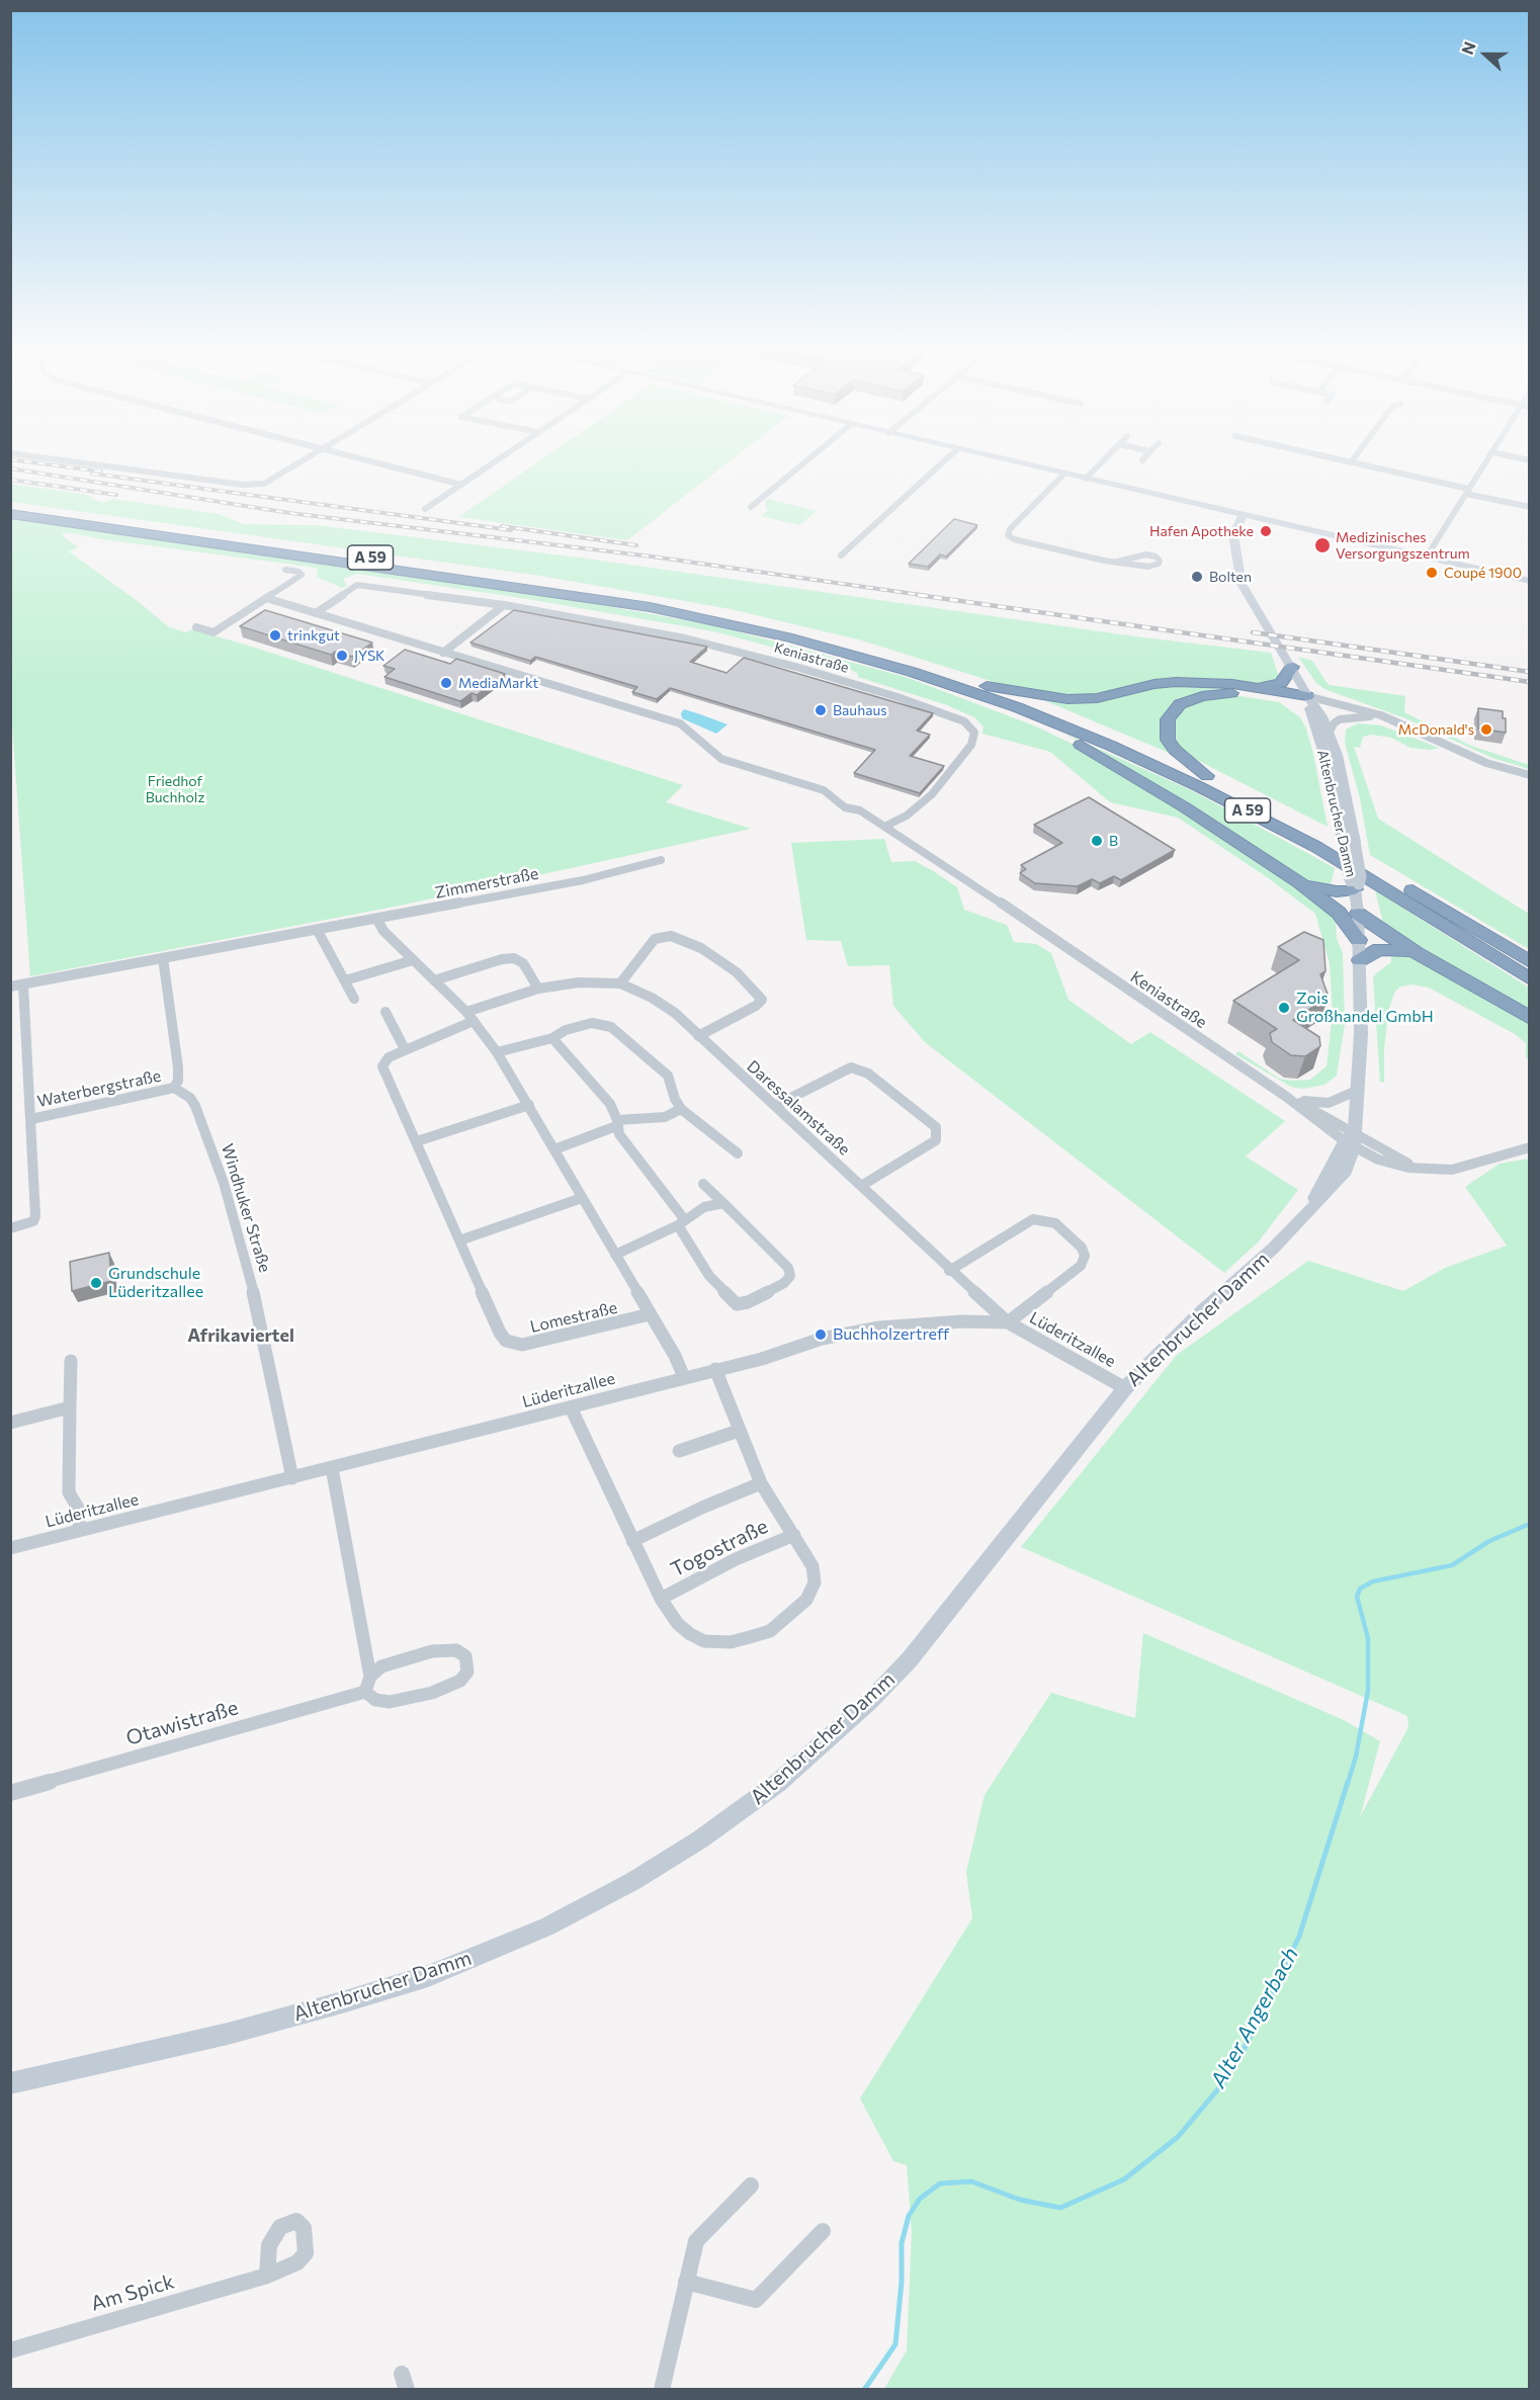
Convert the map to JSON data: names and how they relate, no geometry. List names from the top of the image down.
{
  "streets": {
    "highway": ["A 59"],
    "main road": ["Altenbrucher Damm"],
    "street": [
      "Keniastraße",
      "Zimmerstraße",
      "Waterbergstraße",
      "Daressalamstraße",
      "Windhuker Straße",
      "Lomestraße",
      "Lüderitzallee",
      "Togostraße",
      "Otawistraße",
      "Am Spick"
    ]
  },
  "crossings": [
    ["Keniastraße", "Altenbrucher Damm"],
    ["Altenbrucher Damm", "Lüderitzallee"],
    ["Waterbergstraße", "Windhuker Straße"],
    ["Daressalamstraße", "Lomestraße"],
    ["Daressalamstraße", "Lüderitzallee"],
    ["Windhuker Straße", "Lüderitzallee"],
    ["Lüderitzallee", "Togostraße"]
  ],
  "districts": ["Afrikaviertel"],
  "water": ["Alter Angerbach"],
  "parks": ["Friedhof Buchholz"],
  "places": [
    "Hafen Apotheke",
    "Medizinisches Versorgungszentrum",
    "Coupé 1900",
    "Bolten",
    "trinkgut",
    "JYSK",
    "MediaMarkt",
    "Bauhaus",
    "McDonald's",
    "B",
    "Zois Großhandel GmbH",
    "Grundschule Lüderitzallee",
    "Buchholzertreff"
  ],
  "north": "left"
}
